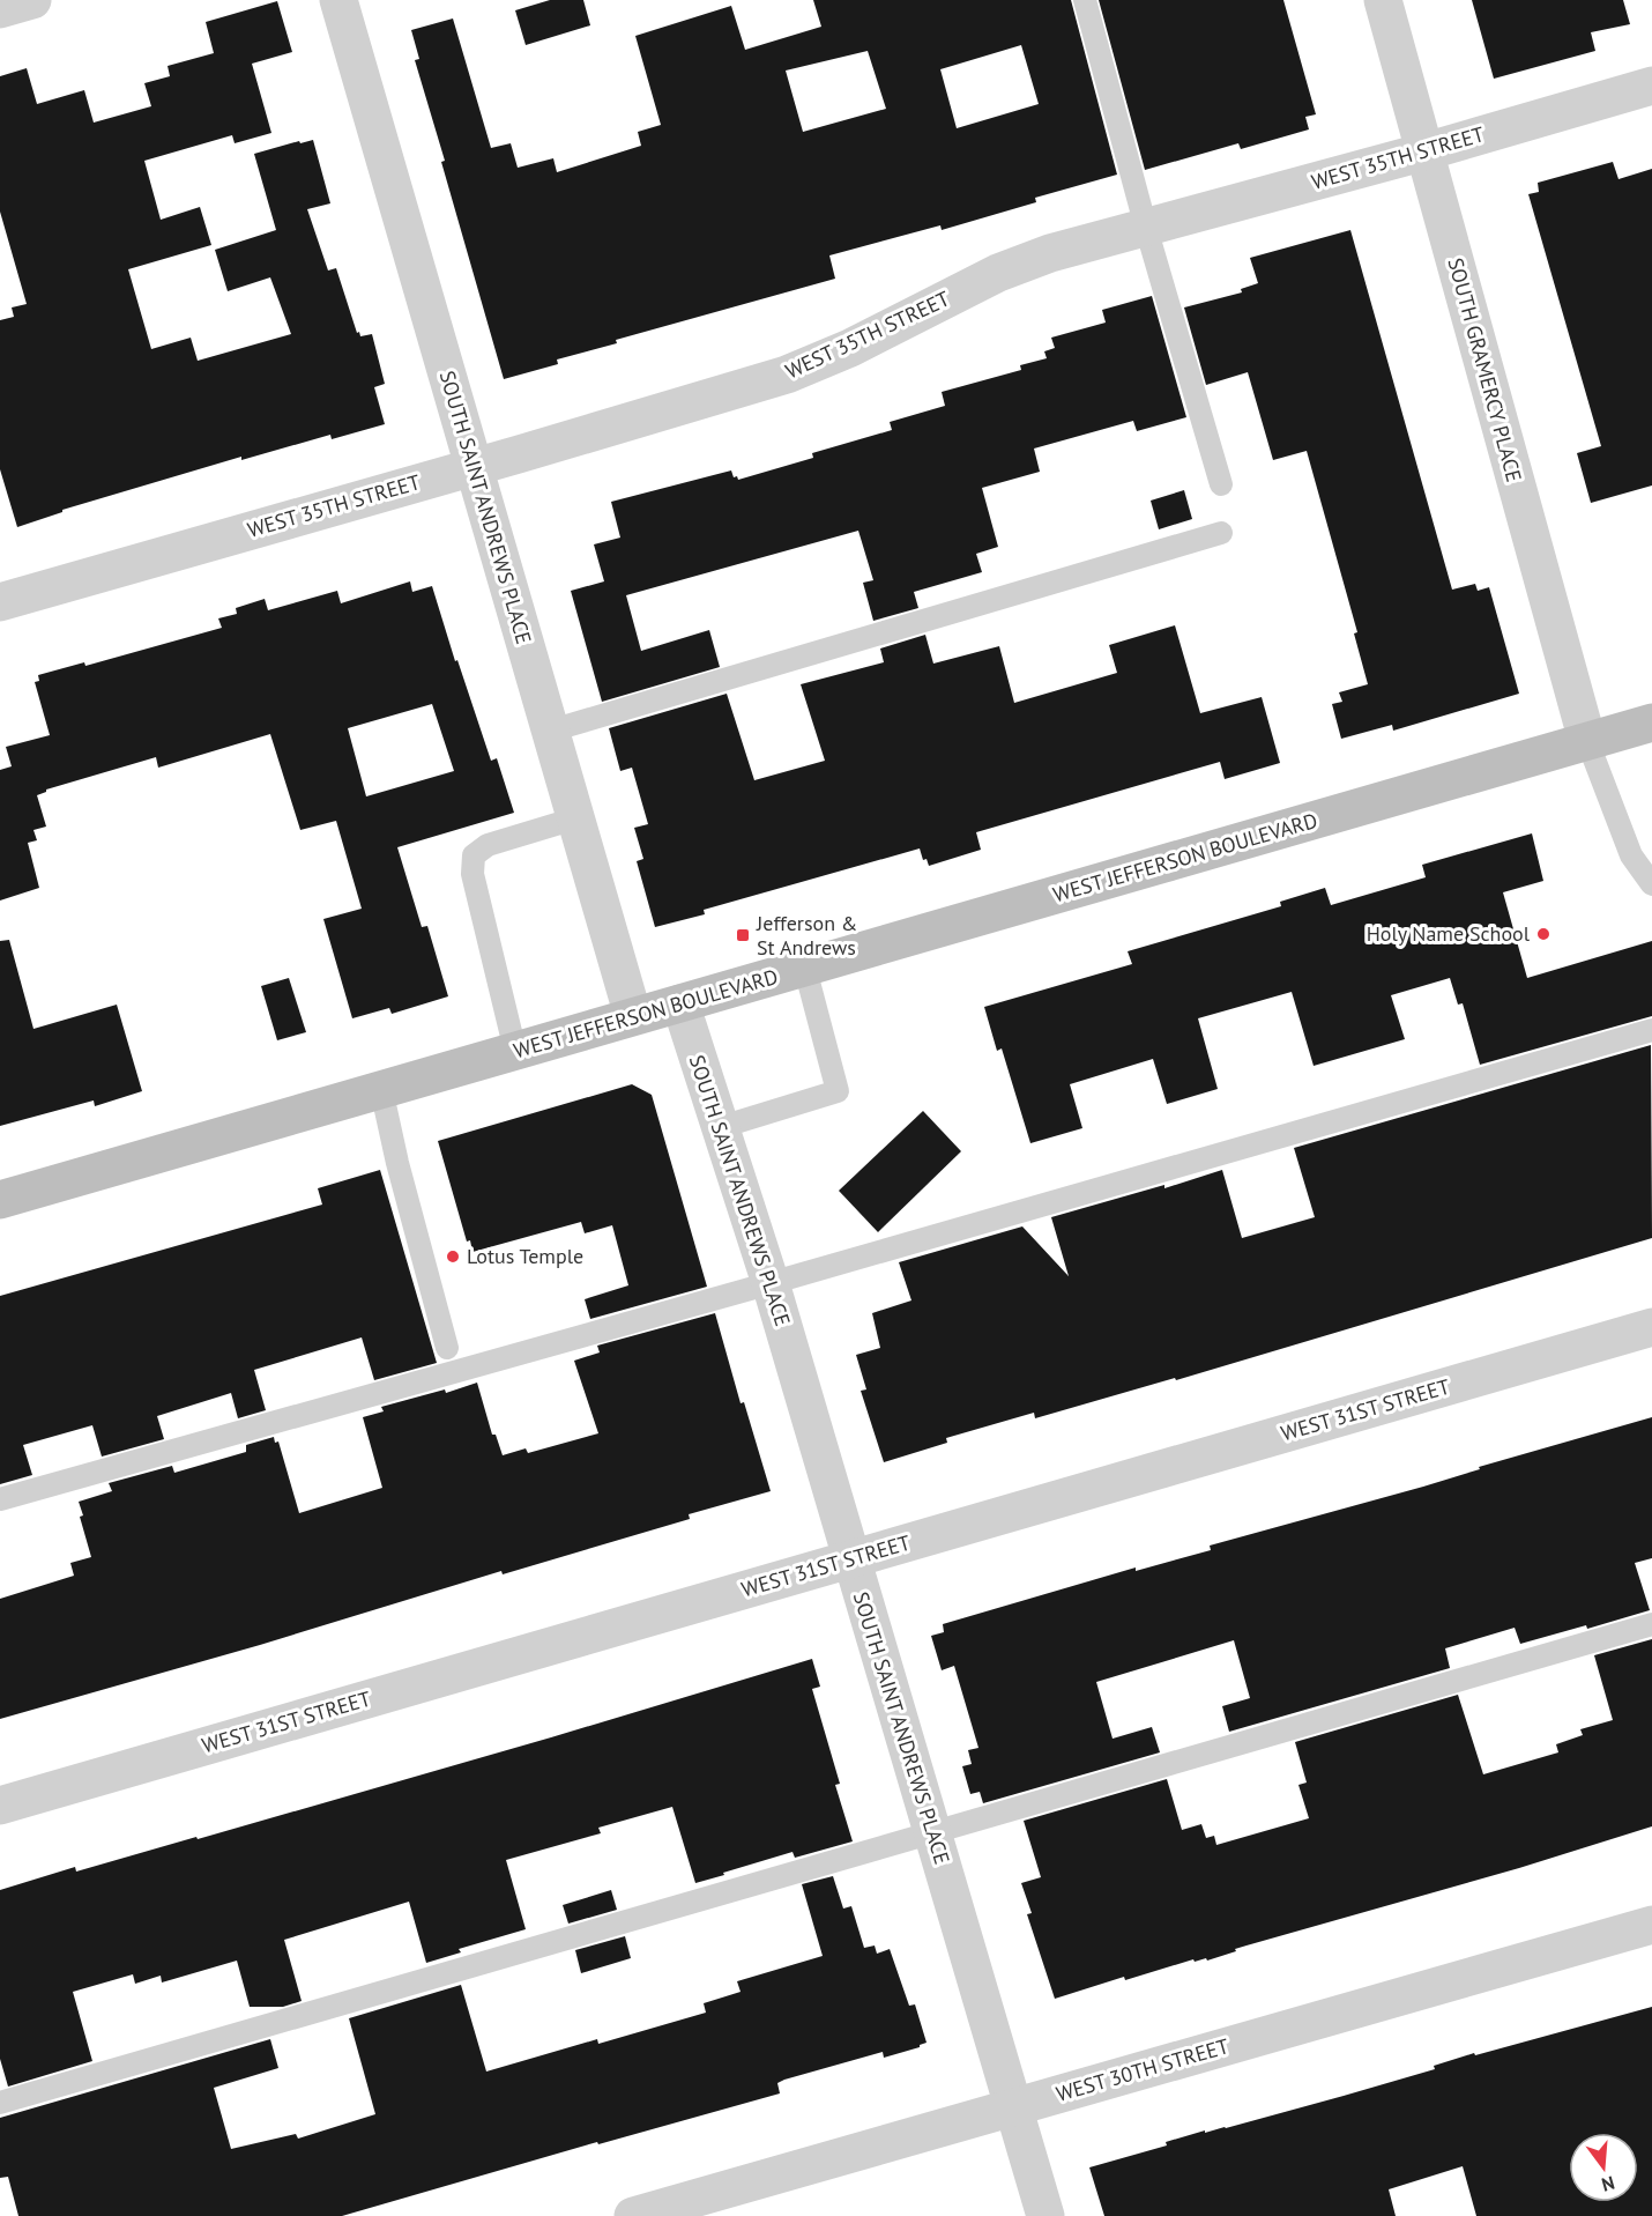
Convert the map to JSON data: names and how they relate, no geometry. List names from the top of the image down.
{
  "streets": {
    "main road": ["WEST JEFFERSON BOULEVARD"],
    "street": [
      "WEST 35TH STREET",
      "SOUTH GRAMERCY PLACE",
      "SOUTH SAINT ANDREWS PLACE",
      "WEST 31ST STREET",
      "WEST 30TH STREET"
    ]
  },
  "crossings": [
    ["WEST 35TH STREET", "SOUTH GRAMERCY PLACE"],
    ["WEST 35TH STREET", "SOUTH SAINT ANDREWS PLACE"],
    ["SOUTH GRAMERCY PLACE", "WEST JEFFERSON BOULEVARD"],
    ["SOUTH SAINT ANDREWS PLACE", "WEST JEFFERSON BOULEVARD"],
    ["SOUTH SAINT ANDREWS PLACE", "WEST 31ST STREET"],
    ["SOUTH SAINT ANDREWS PLACE", "WEST 30TH STREET"]
  ],
  "places": {
    "other": ["Holy Name School", "Lotus Temple"],
    "transit": ["Jefferson & St Andrews"]
  },
  "north": "bottom"
}
